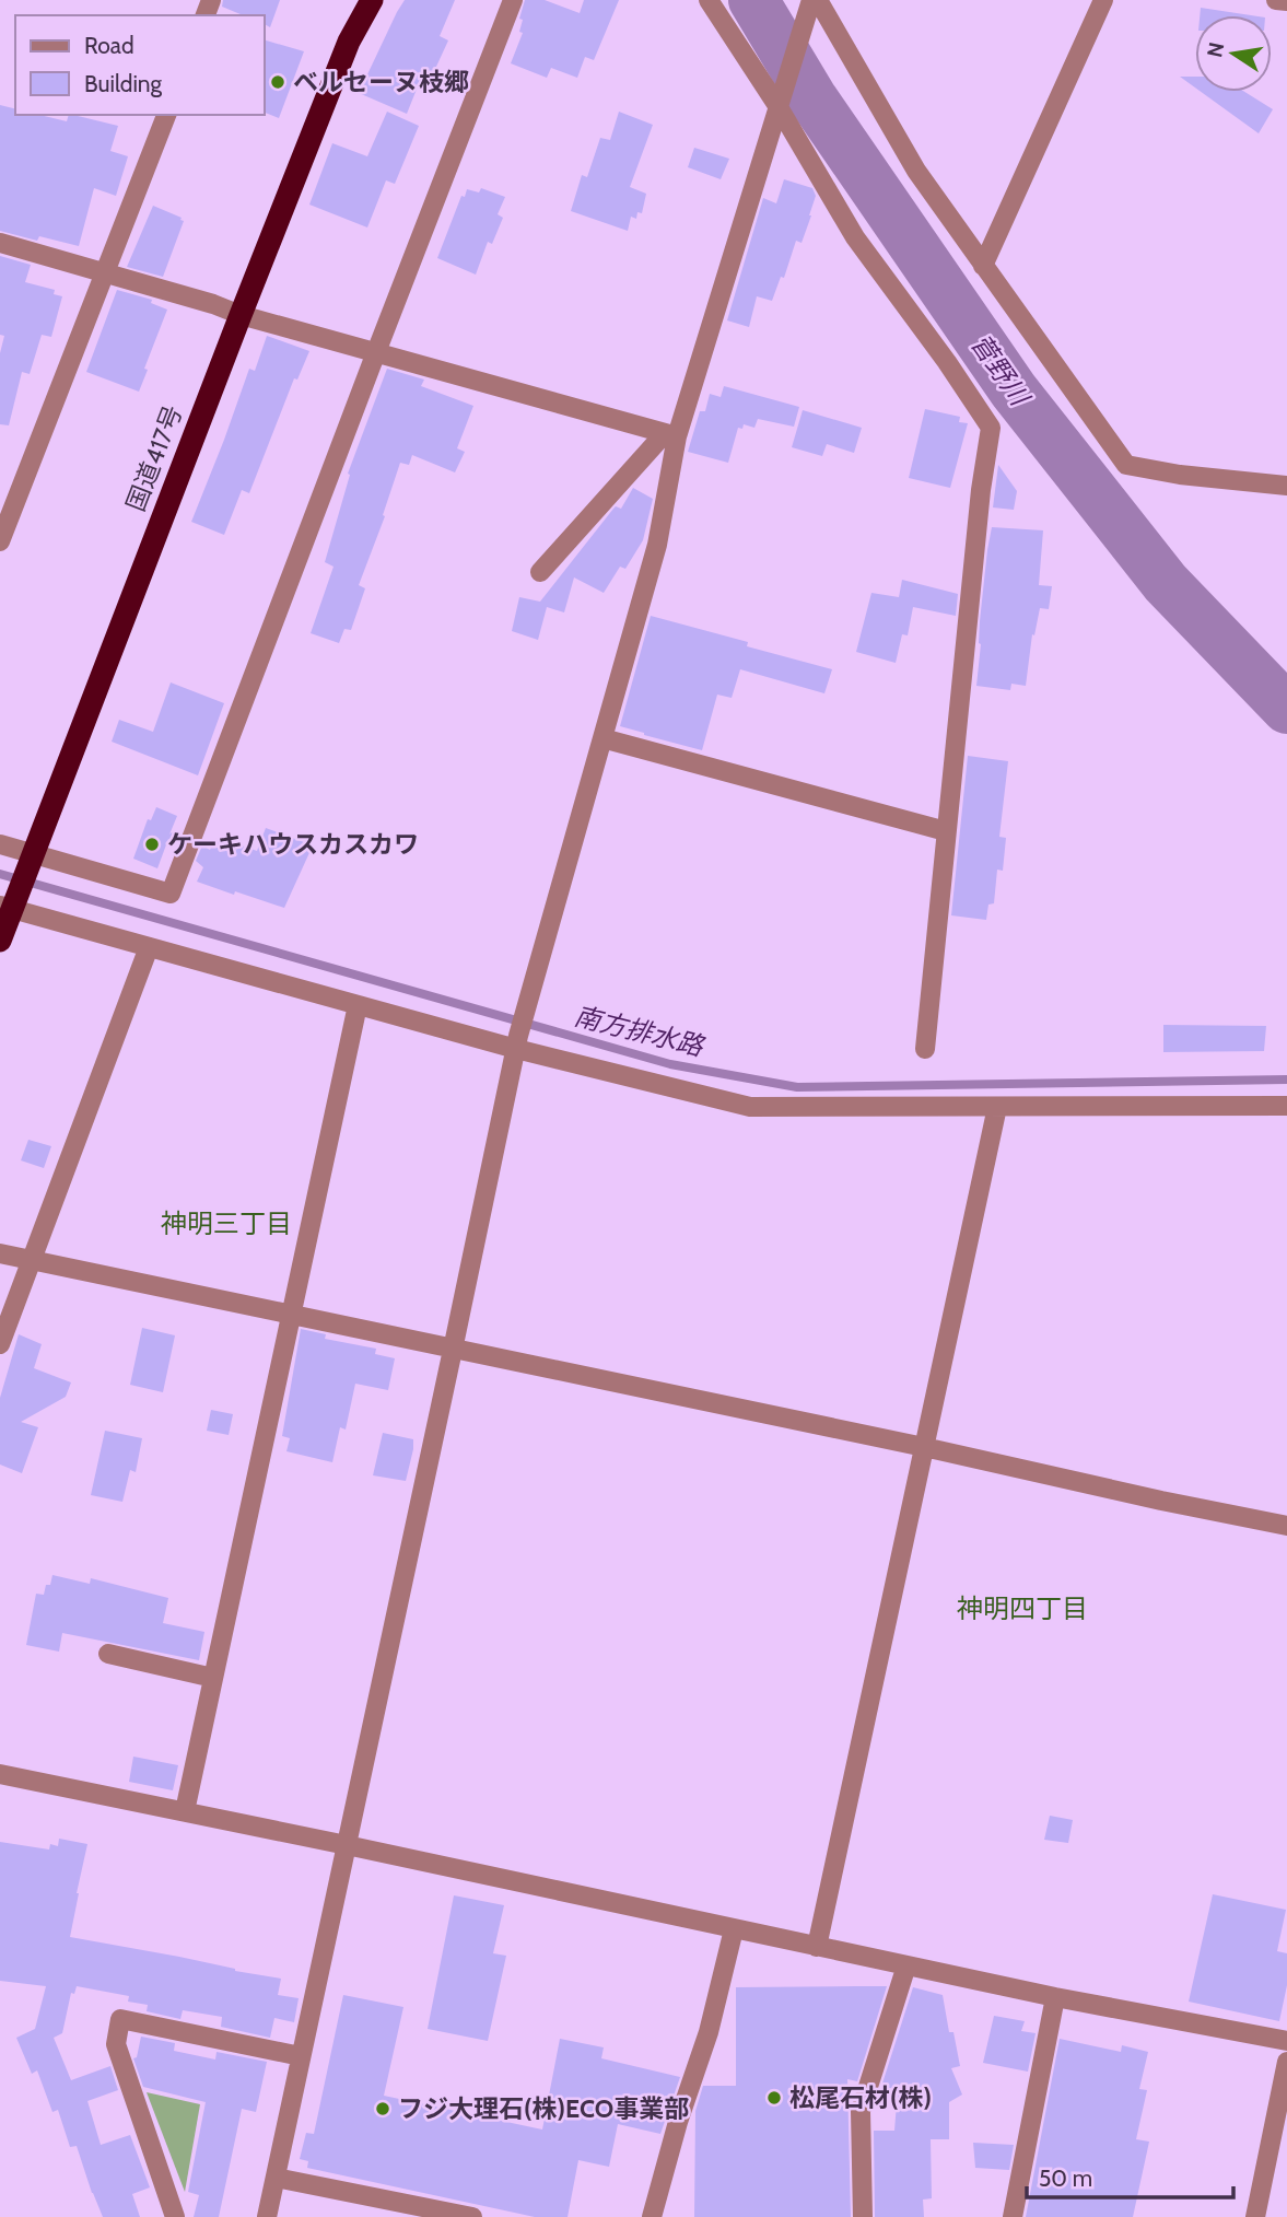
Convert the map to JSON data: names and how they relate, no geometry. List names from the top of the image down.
{
  "streets": {
    "highway": ["国道417号"]
  },
  "districts": ["神明三丁目", "神明四丁目"],
  "water": ["菅野川", "南方排水路"],
  "places": [
    "ベルセーヌ枝郷",
    "ケーキハウスカスカワ",
    "松尾石材(株)",
    "フジ大理石(株)ECO事業部"
  ],
  "legend": ["Road", "Building"],
  "scale_bar": "50 m",
  "north": "left"
}
